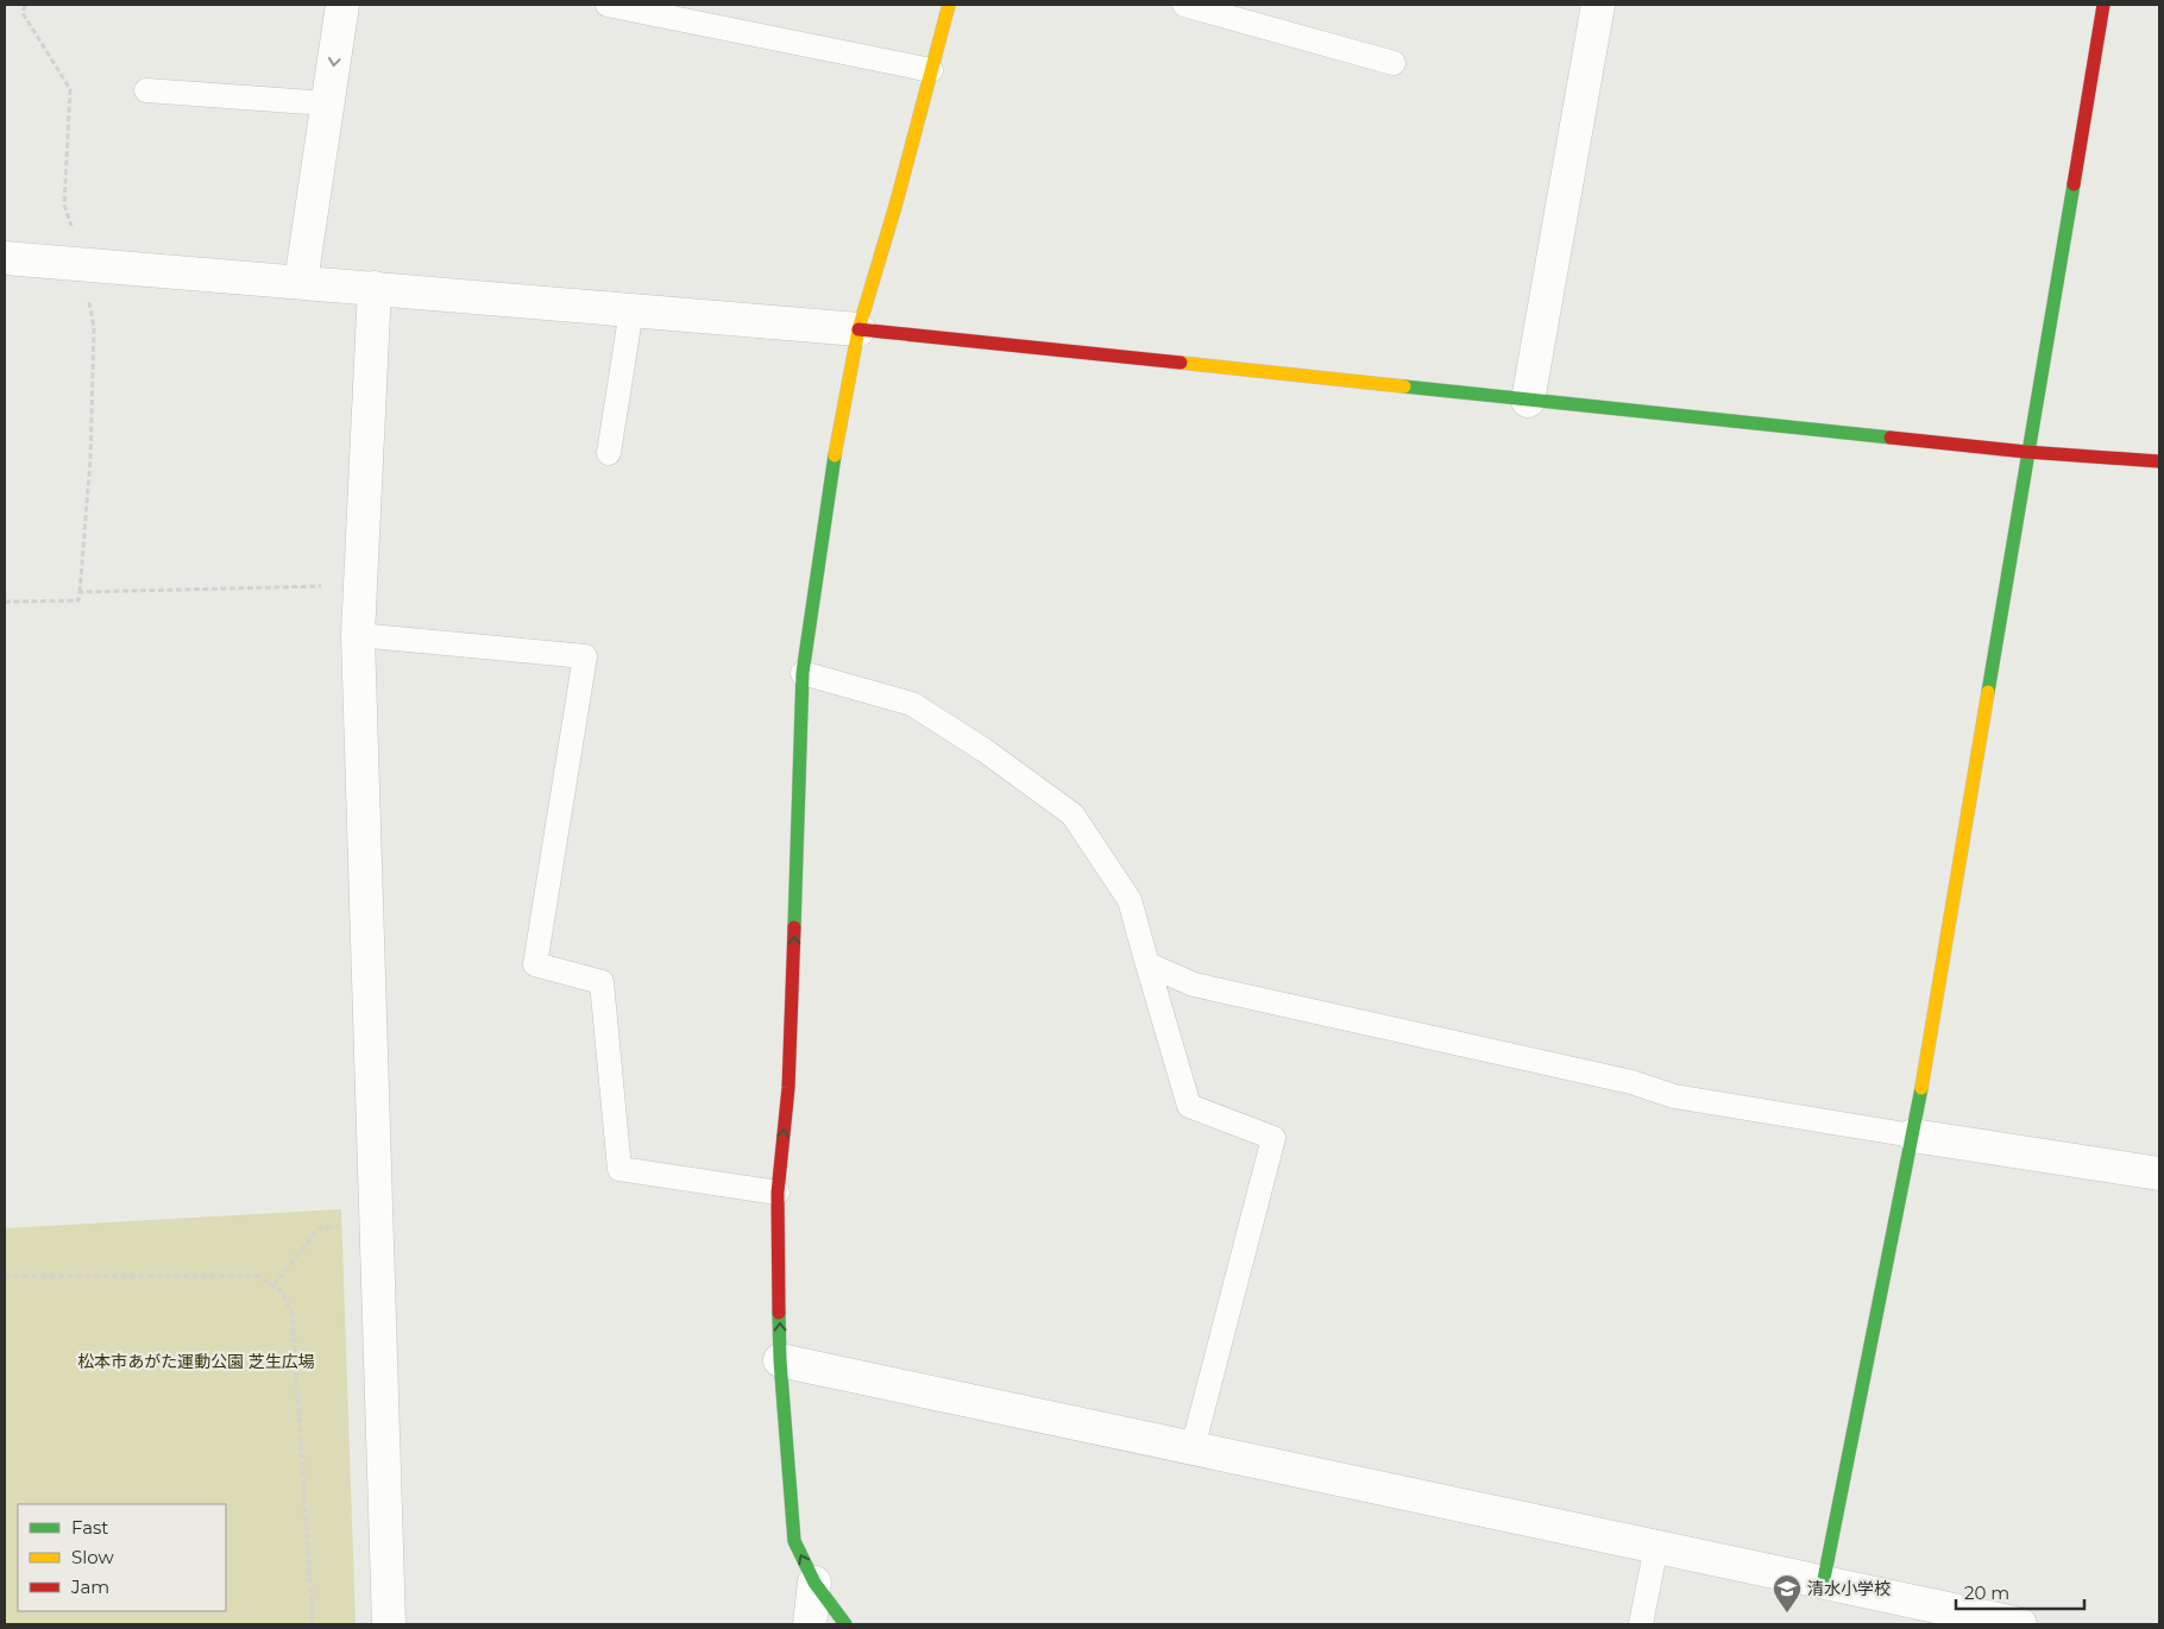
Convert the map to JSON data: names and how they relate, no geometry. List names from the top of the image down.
{
  "parks": ["松本市あがた運動公園 芝生広場"],
  "places": {
    "school or university": ["清水小学校"]
  },
  "legend": ["Fast", "Slow", "Jam"],
  "scale_bar": "20 m"
}
